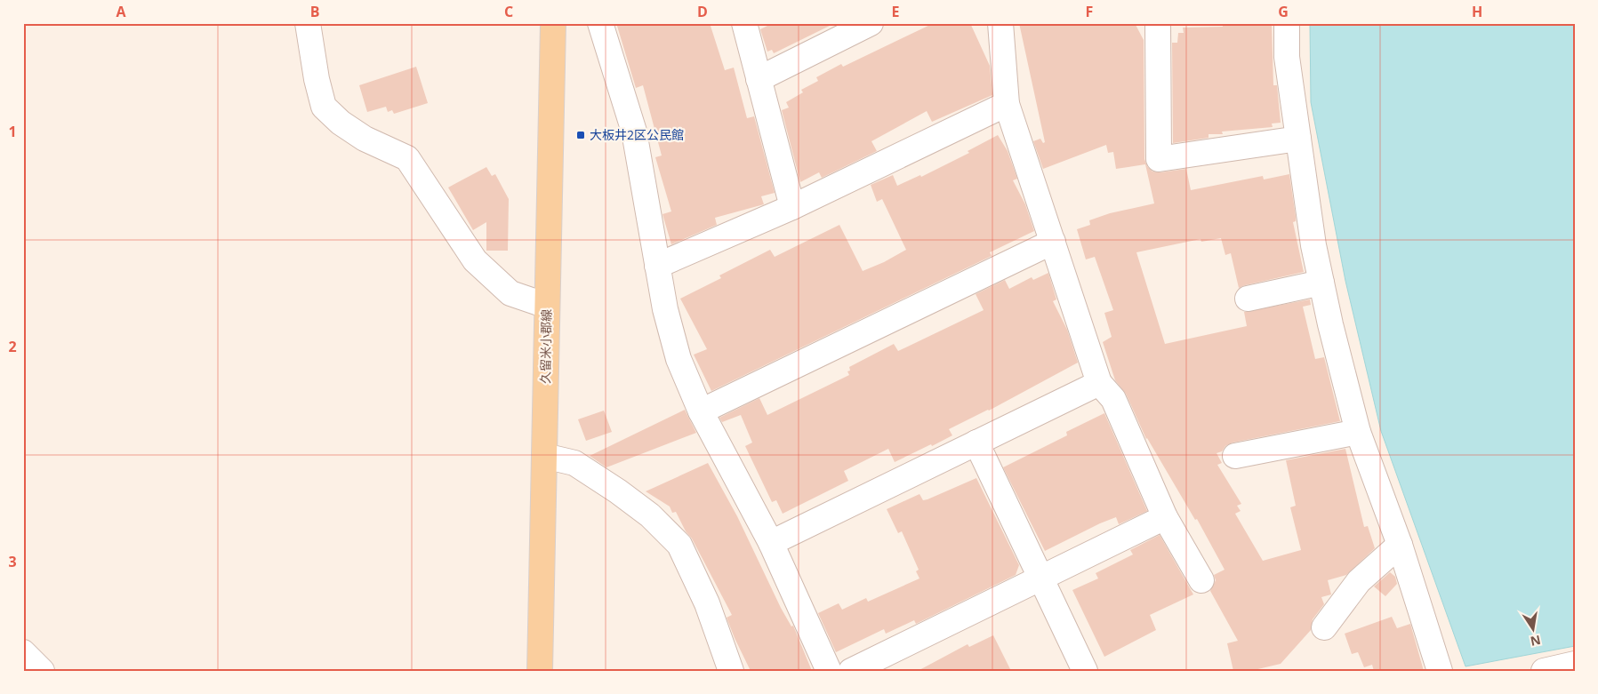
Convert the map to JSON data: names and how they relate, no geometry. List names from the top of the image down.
{
  "streets": {
    "main road": ["久留米小郡線"]
  },
  "places": {
    "transit": ["大板井2区公民館"]
  },
  "north": "bottom",
  "grid": {
    "columns": [
      "A",
      "B",
      "C",
      "D",
      "E",
      "F",
      "G",
      "H"
    ],
    "rows": ["1", "2", "3"]
  }
}
